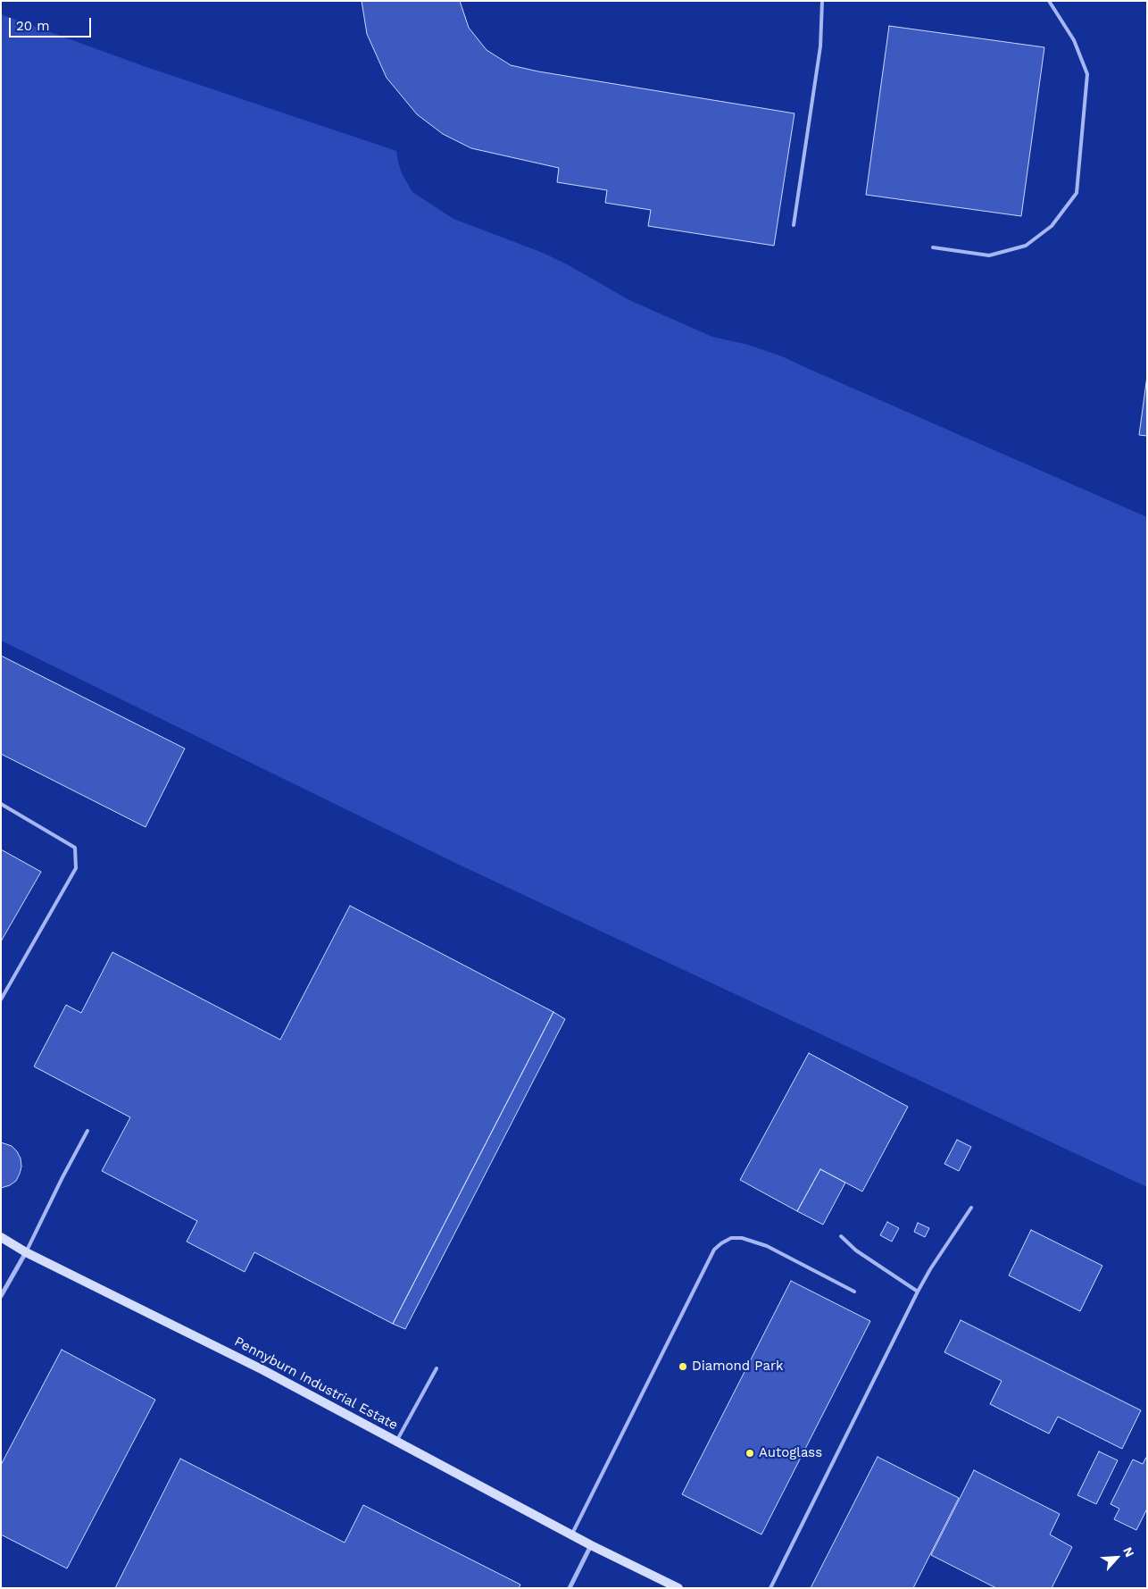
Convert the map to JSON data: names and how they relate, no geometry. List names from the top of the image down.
{
  "streets": {
    "street": ["Pennyburn Industrial Estate"]
  },
  "places": ["Diamond Park", "Autoglass"],
  "scale_bar": "20 m",
  "north": "top right"
}
